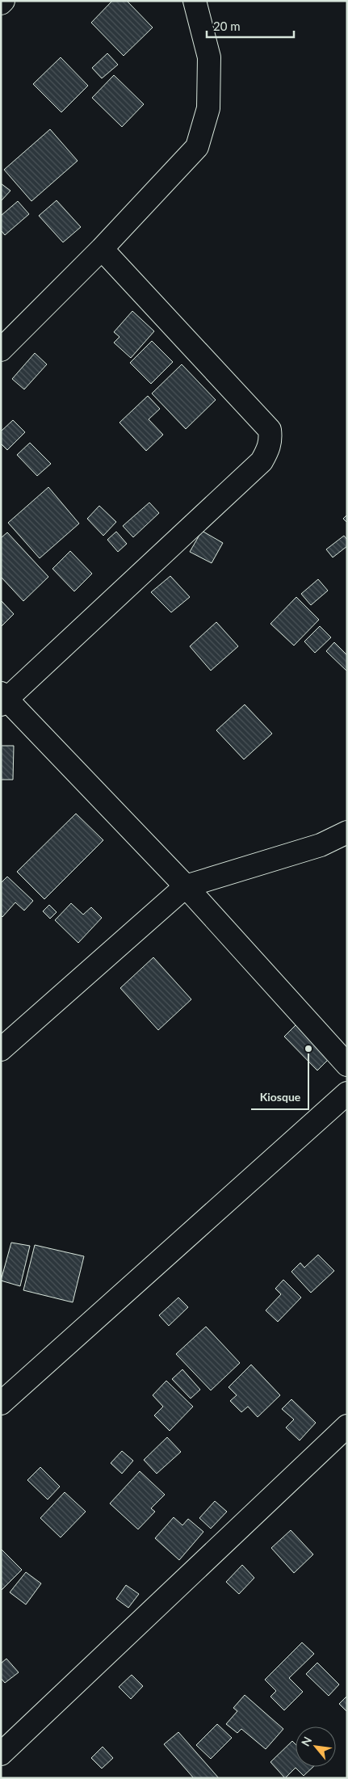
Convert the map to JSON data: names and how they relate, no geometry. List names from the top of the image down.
{
  "places": ["Kiosque"],
  "scale_bar": "20 m",
  "north": "top left"
}
